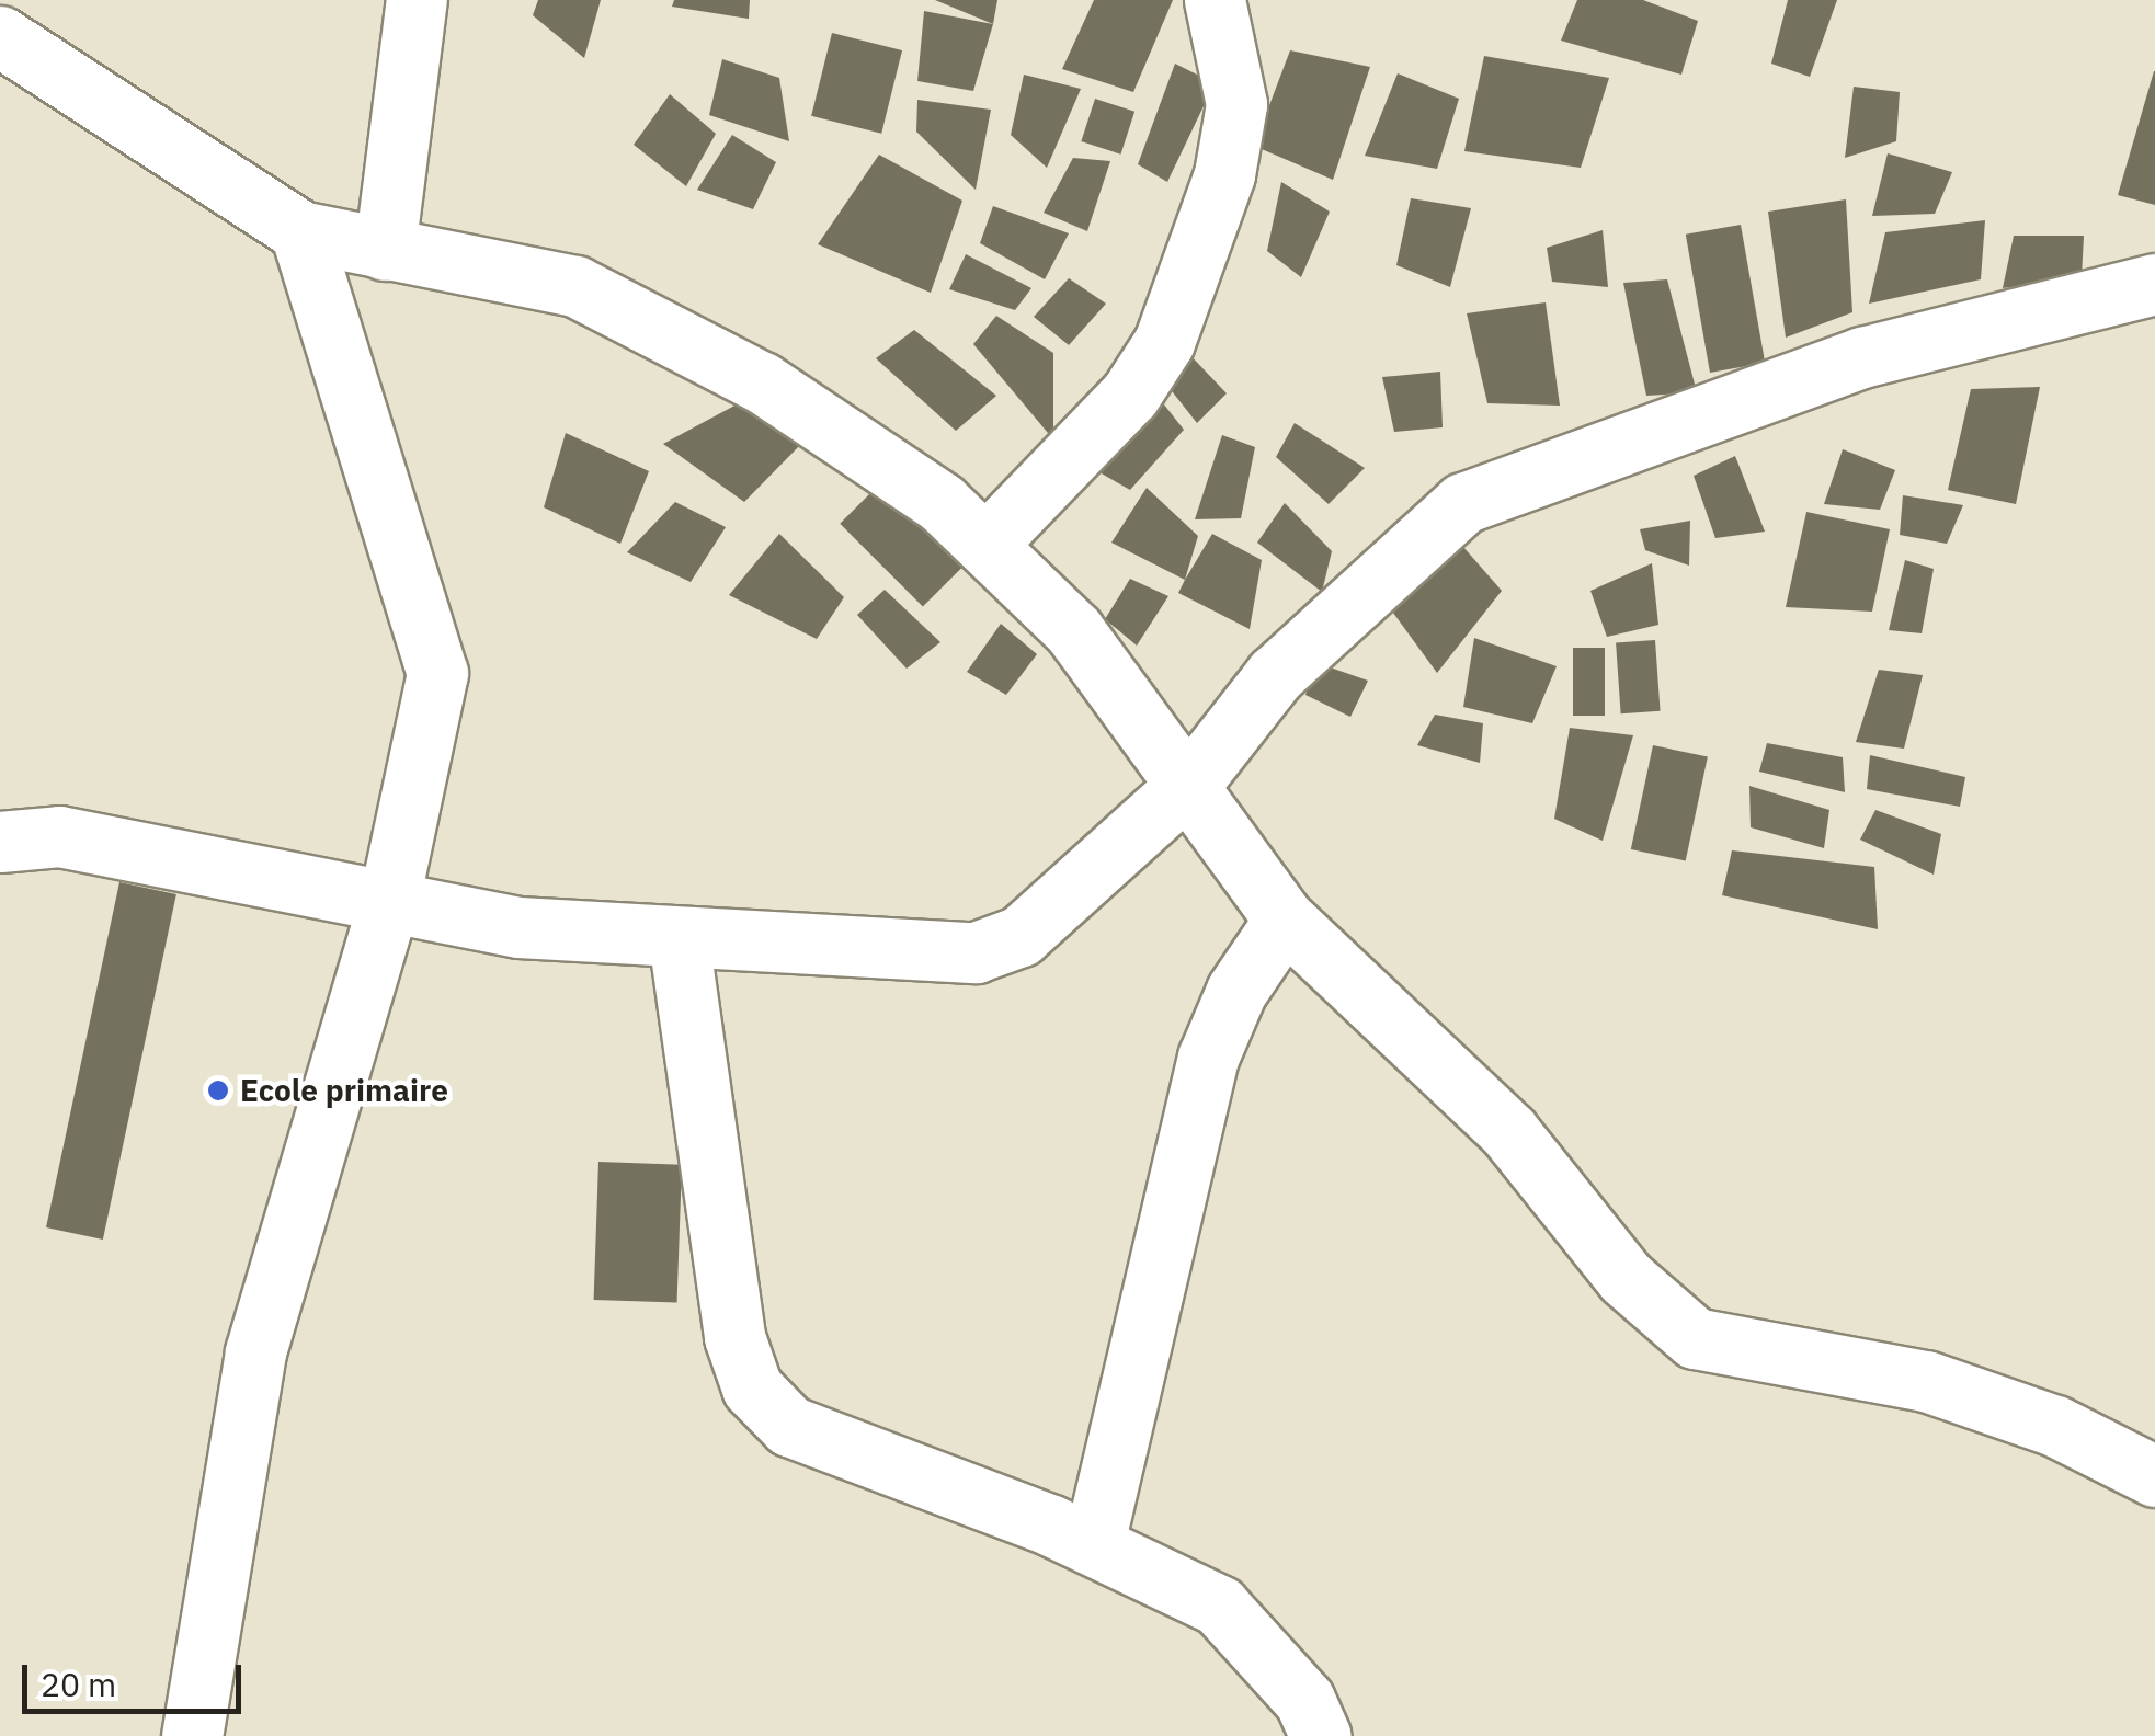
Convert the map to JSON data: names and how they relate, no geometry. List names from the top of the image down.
{
  "places": ["Ecole primaire"],
  "scale_bar": "20 m"
}
